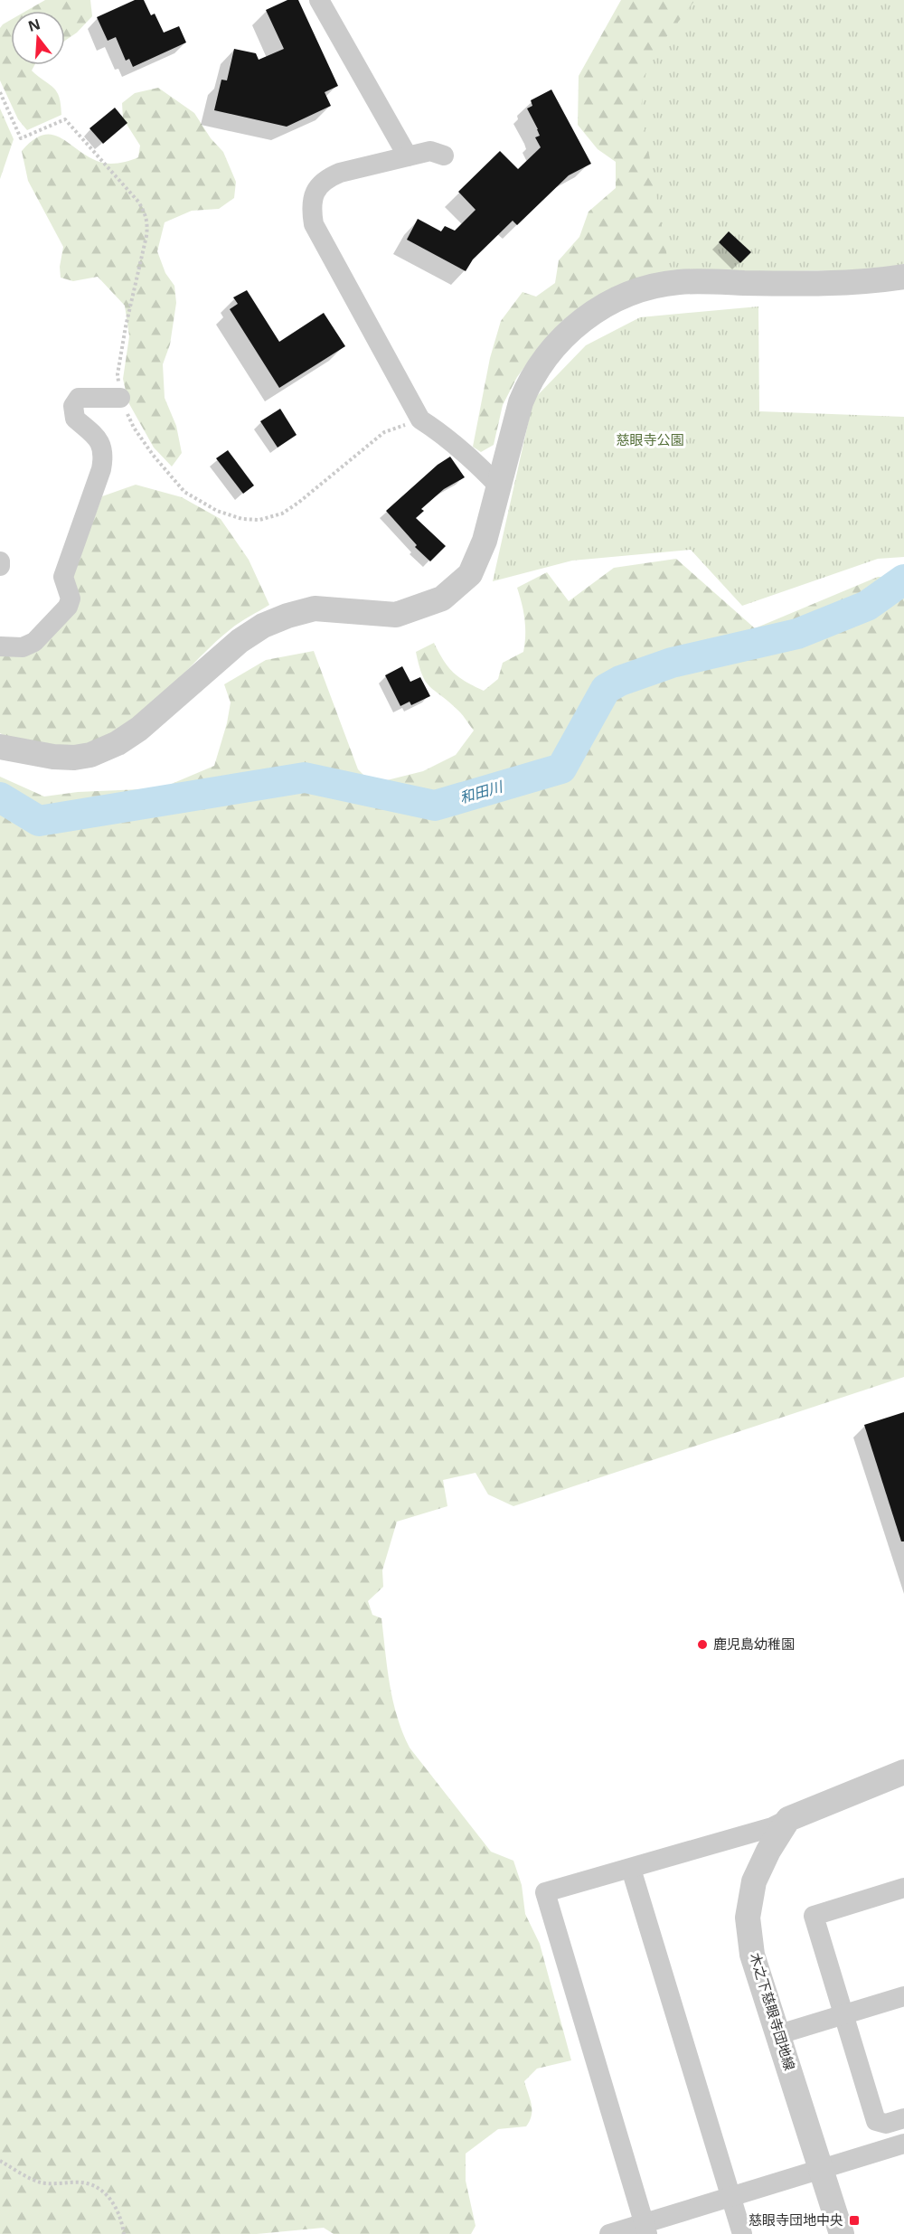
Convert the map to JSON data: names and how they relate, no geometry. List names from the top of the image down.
{
  "streets": {
    "street": ["木之下慈眼寺団地線"]
  },
  "water": ["和田川"],
  "parks": ["慈眼寺公園"],
  "places": {
    "other": ["鹿児島幼稚園"],
    "transit": ["慈眼寺団地中央"]
  },
  "north": "top"
}
